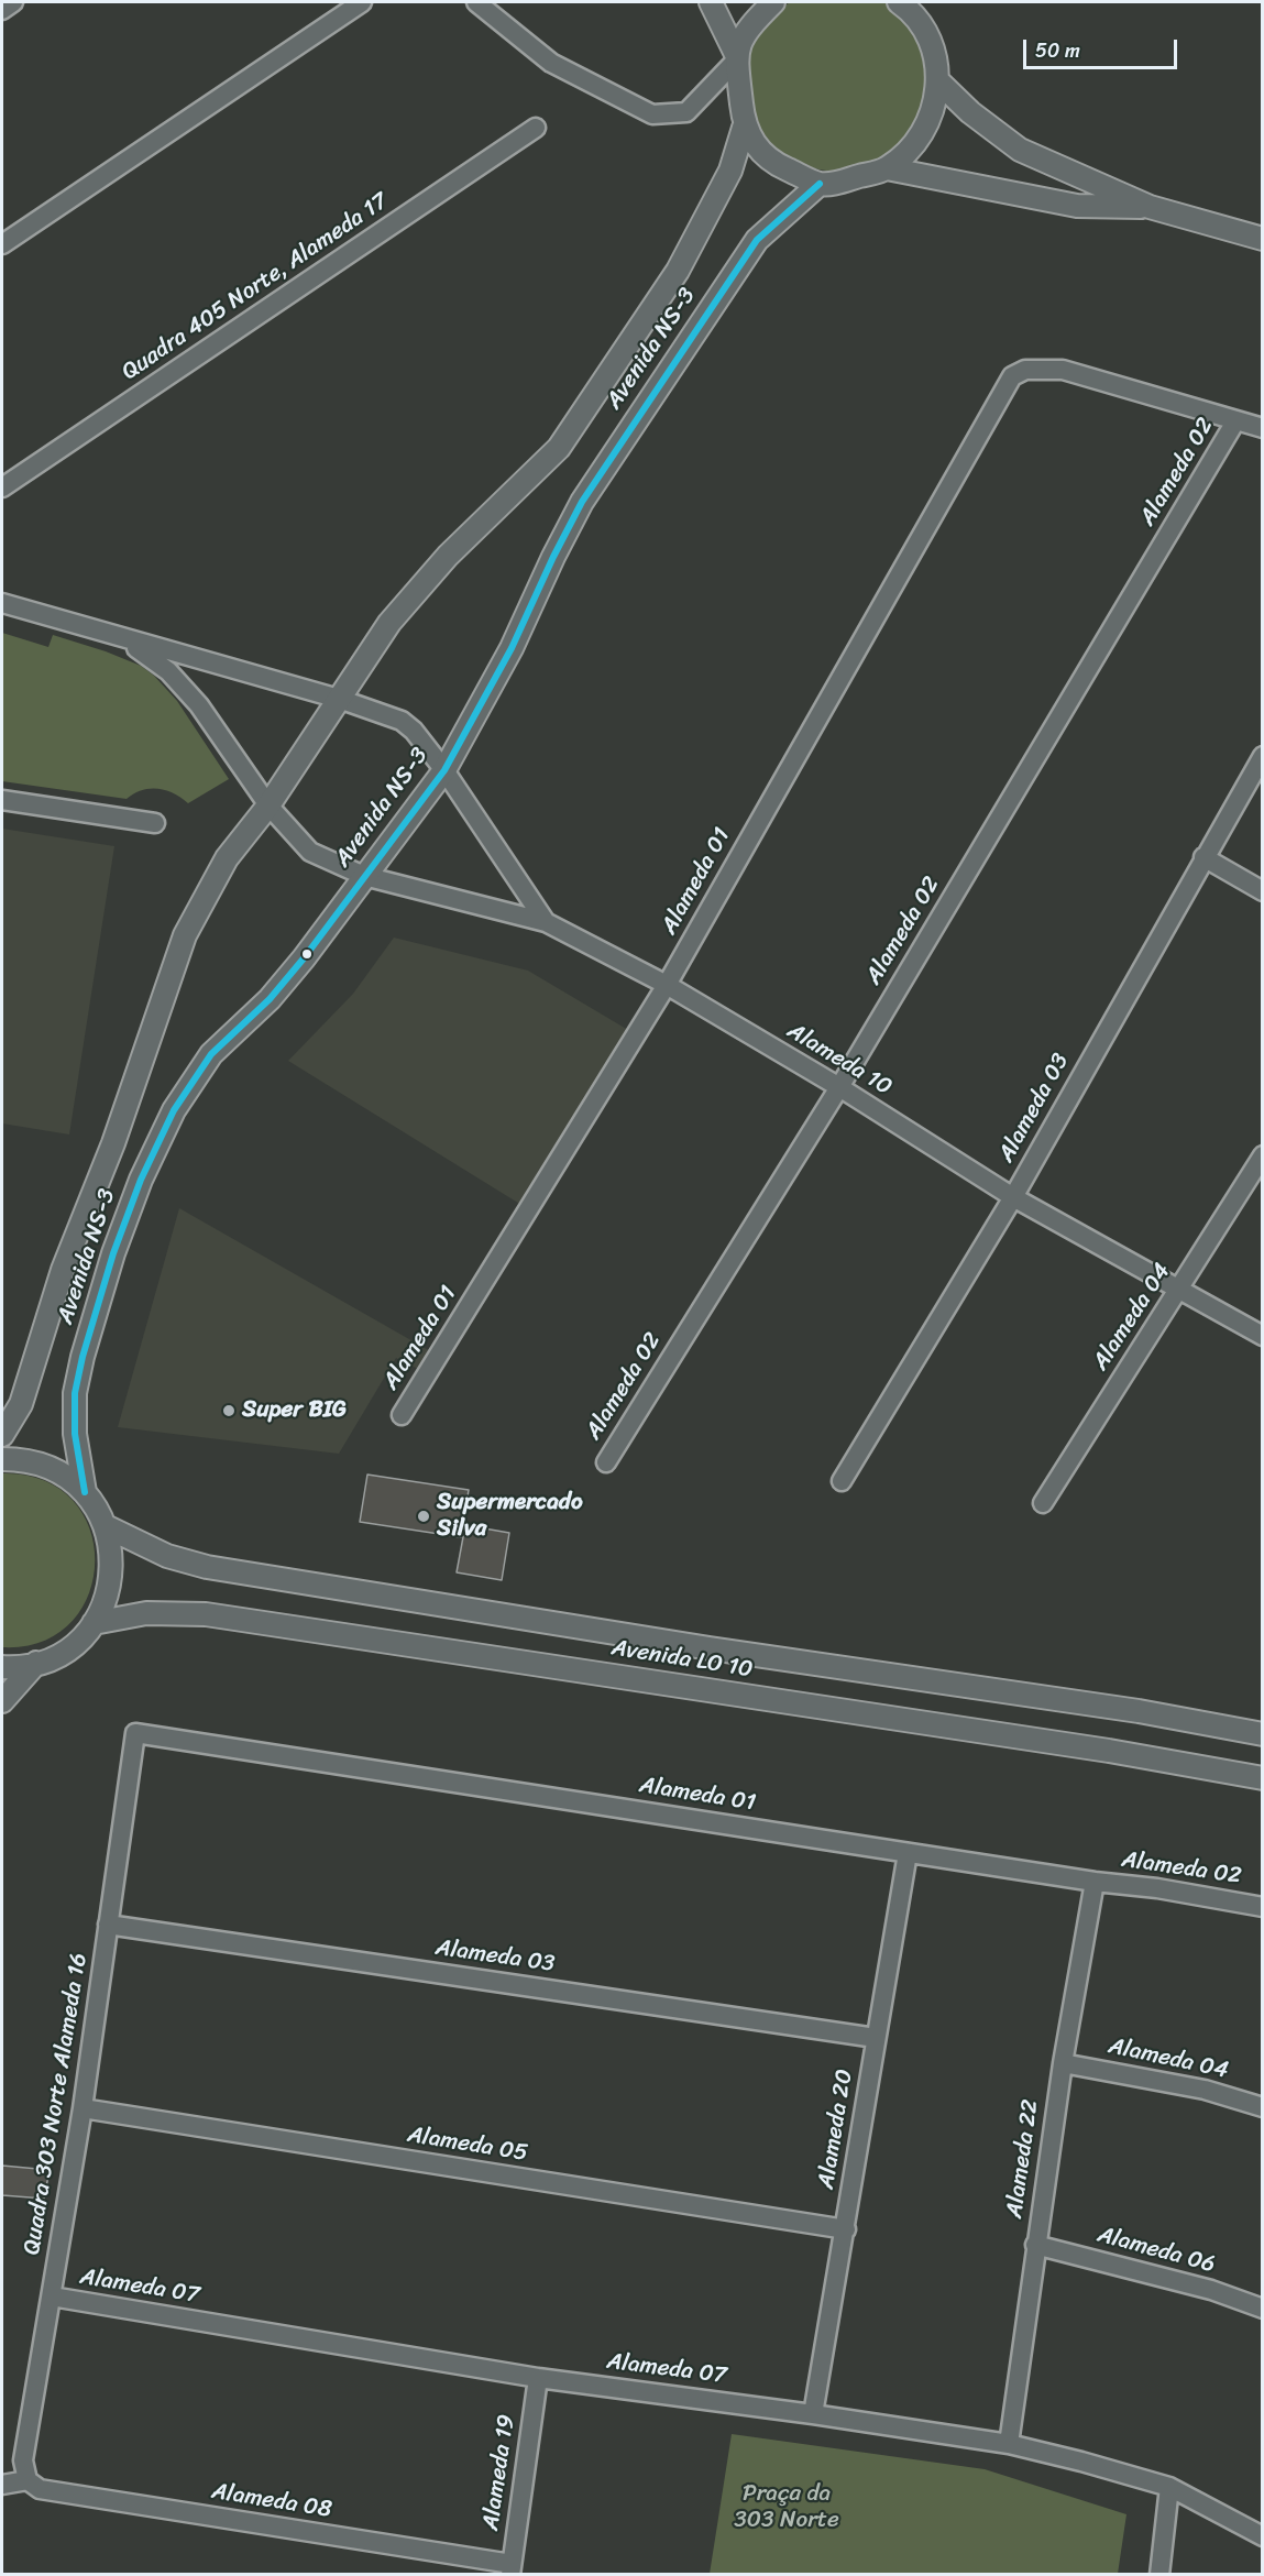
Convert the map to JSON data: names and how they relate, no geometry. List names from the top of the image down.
{
  "streets": {
    "street": [
      "Quadra 405 Norte, Alameda 17",
      "Avenida NS-3",
      "Alameda 02",
      "Alameda 01",
      "Alameda 10",
      "Alameda 03",
      "Alameda 04",
      "Avenida LO 10",
      "Quadra 303 Norte Alameda 16",
      "Alameda 20",
      "Alameda 05",
      "Alameda 22",
      "Alameda 06",
      "Alameda 07",
      "Alameda 19",
      "Alameda 08"
    ]
  },
  "crossings": [
    ["Avenida NS-3", "Alameda 10"],
    ["Avenida NS-3", "Avenida LO 10"],
    ["Alameda 02", "Alameda 01"],
    ["Alameda 02", "Alameda 10"],
    ["Alameda 02", "Alameda 22"],
    ["Alameda 01", "Alameda 10"],
    ["Alameda 01", "Quadra 303 Norte Alameda 16"],
    ["Alameda 01", "Alameda 20"],
    ["Alameda 01", "Alameda 22"],
    ["Alameda 10", "Alameda 03"],
    ["Alameda 10", "Alameda 04"],
    ["Alameda 03", "Quadra 303 Norte Alameda 16"],
    ["Alameda 03", "Alameda 20"],
    ["Alameda 04", "Alameda 22"],
    ["Quadra 303 Norte Alameda 16", "Alameda 05"],
    ["Quadra 303 Norte Alameda 16", "Alameda 07"],
    ["Quadra 303 Norte Alameda 16", "Alameda 08"],
    ["Alameda 20", "Alameda 05"],
    ["Alameda 20", "Alameda 07"],
    ["Alameda 22", "Alameda 06"],
    ["Alameda 22", "Alameda 07"],
    ["Alameda 07", "Alameda 19"],
    ["Alameda 19", "Alameda 08"]
  ],
  "parks": ["Praça da 303 Norte"],
  "places": ["Super BIG", "Supermercado Silva"],
  "scale_bar": "50 m"
}
